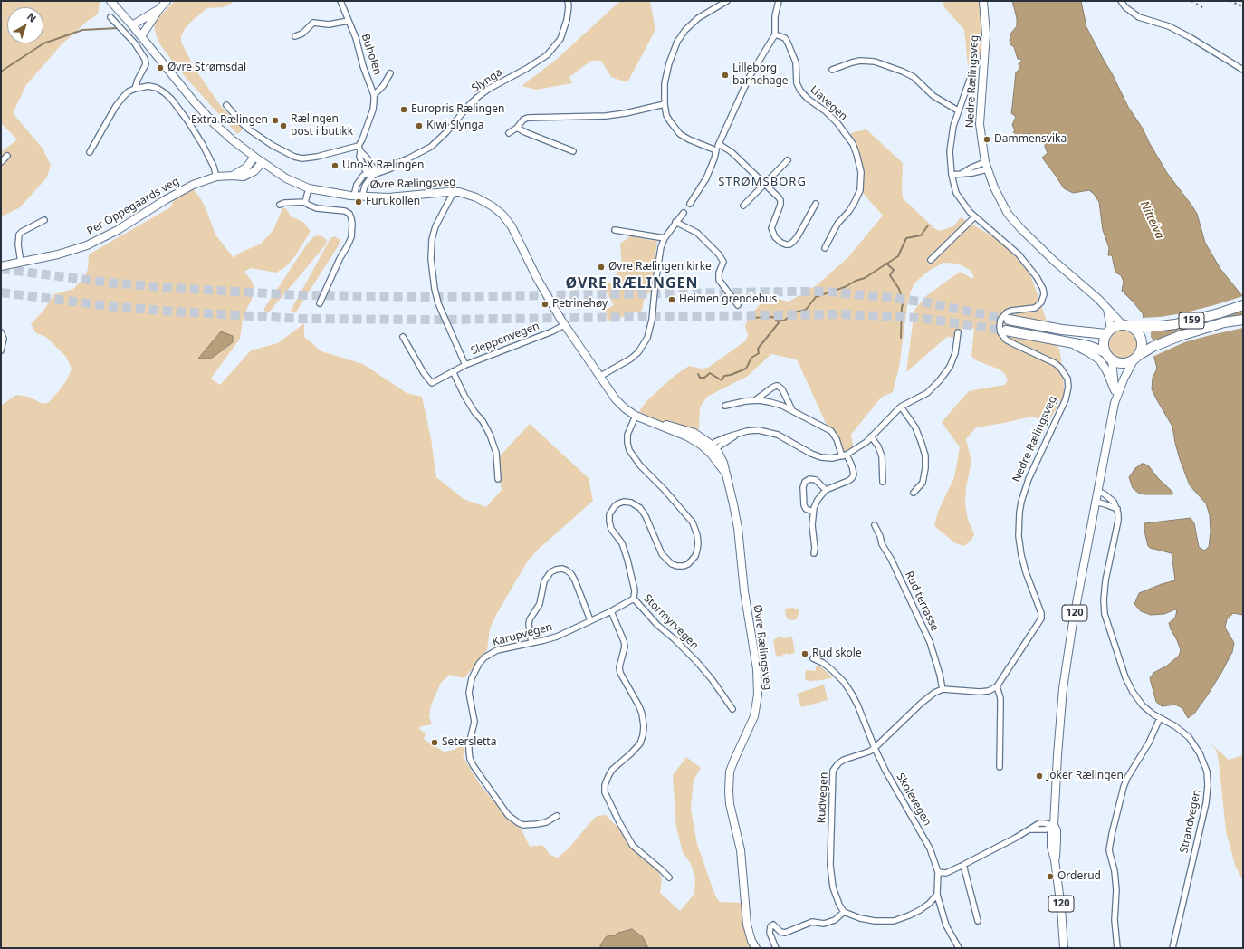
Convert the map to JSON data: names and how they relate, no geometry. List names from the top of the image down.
{
  "streets": {
    "highway": ["159"],
    "main road": [
      "Nedre Rælingsveg",
      "Øvre Rælingsveg",
      "Per Oppegaards veg",
      "120"
    ],
    "street": [
      "Buholen",
      "Slynga",
      "Liavegen",
      "Sleppenvegen",
      "Rud terrasse",
      "Stormyrvegen",
      "Karupvegen",
      "Rudvegen",
      "Skolevegen",
      "Strandvegen"
    ]
  },
  "crossings": [
    ["Slynga", "Øvre Rælingsveg"],
    ["Nedre Rælingsveg", "159"],
    ["Nedre Rælingsveg", "120"],
    ["Øvre Rælingsveg", "Per Oppegaards veg"],
    ["Øvre Rælingsveg", "Sleppenvegen"],
    ["Øvre Rælingsveg", "Stormyrvegen"],
    ["159", "120"],
    ["Rud terrasse", "Rudvegen"],
    ["Stormyrvegen", "Karupvegen"],
    ["Rudvegen", "Skolevegen"]
  ],
  "districts": ["STRØMSBORG", "ØVRE RÆLINGEN"],
  "water": ["Nittelva"],
  "places": [
    "Øvre Strømsdal",
    "Lilleborg barnehage",
    "Europris Rælingen",
    "Extra Rælingen",
    "Rælingen post i butikk",
    "Kiwi Slynga",
    "Dammensvika",
    "Uno-X Rælingen",
    "Furukollen",
    "Øvre Rælingen kirke",
    "Heimen grendehus",
    "Petrinehøy",
    "Rud skole",
    "Setersletta",
    "Joker Rælingen",
    "Orderud"
  ],
  "north": "top right"
}
